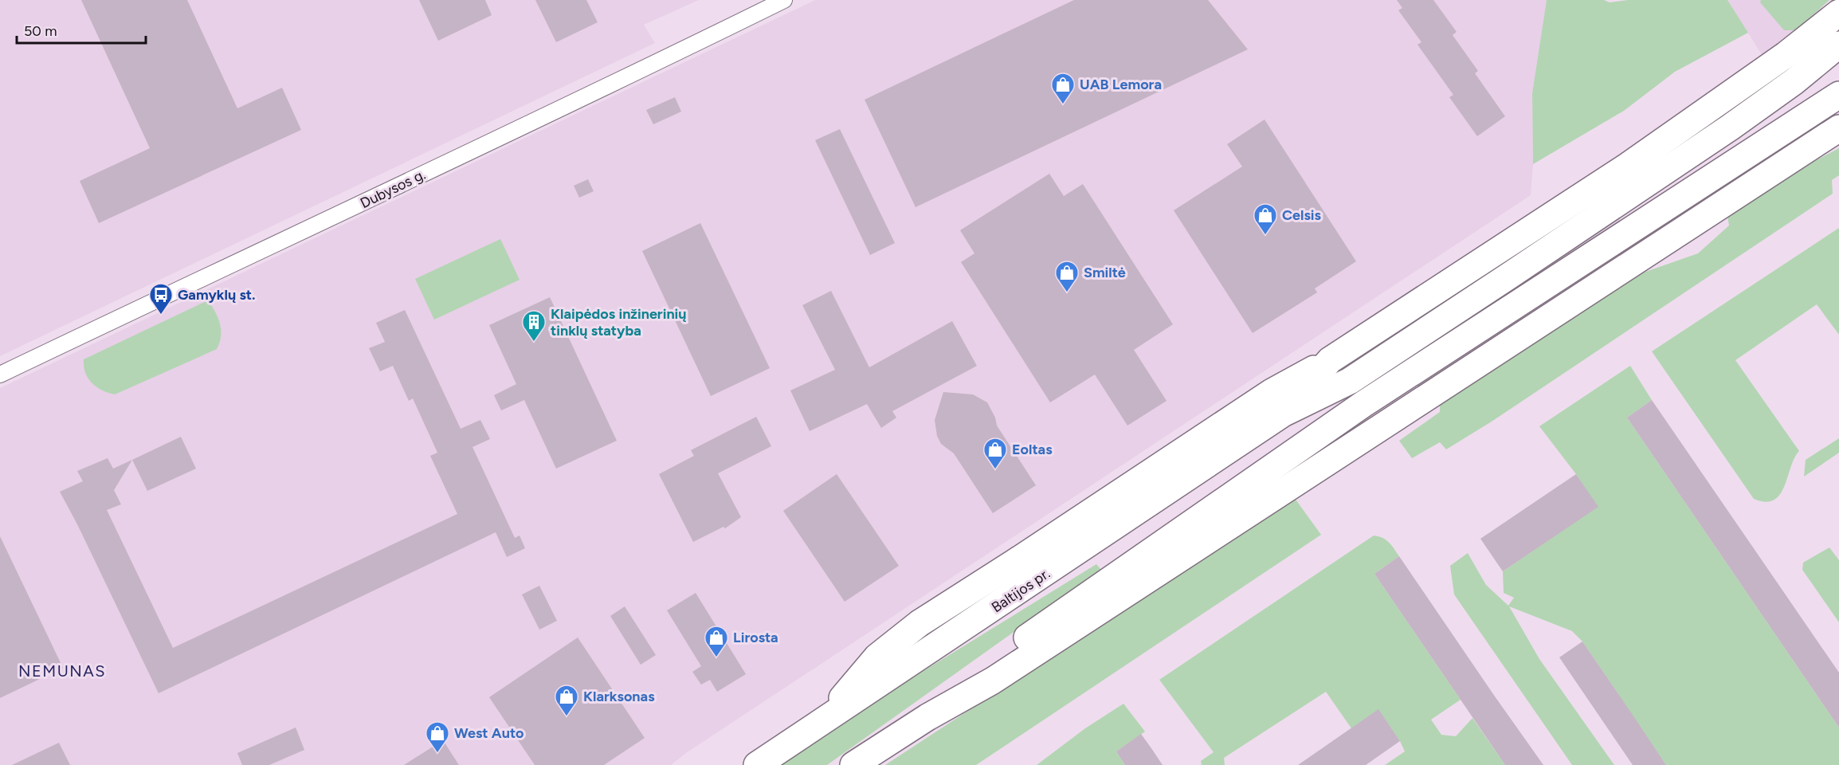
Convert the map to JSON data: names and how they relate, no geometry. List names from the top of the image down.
{
  "streets": {
    "highway": ["Baltijos pr."],
    "street": ["Dubysos g."]
  },
  "districts": ["NEMUNAS"],
  "places": {
    "shop": [
      "UAB Lemora",
      "Celsis",
      "Smiltė",
      "Eoltas",
      "Lirosta",
      "Klarksonas",
      "West Auto"
    ],
    "bus stop": ["Gamyklų st."],
    "building": ["Klaipėdos inžinerinių tinklų statyba"]
  },
  "scale_bar": "50 m"
}
